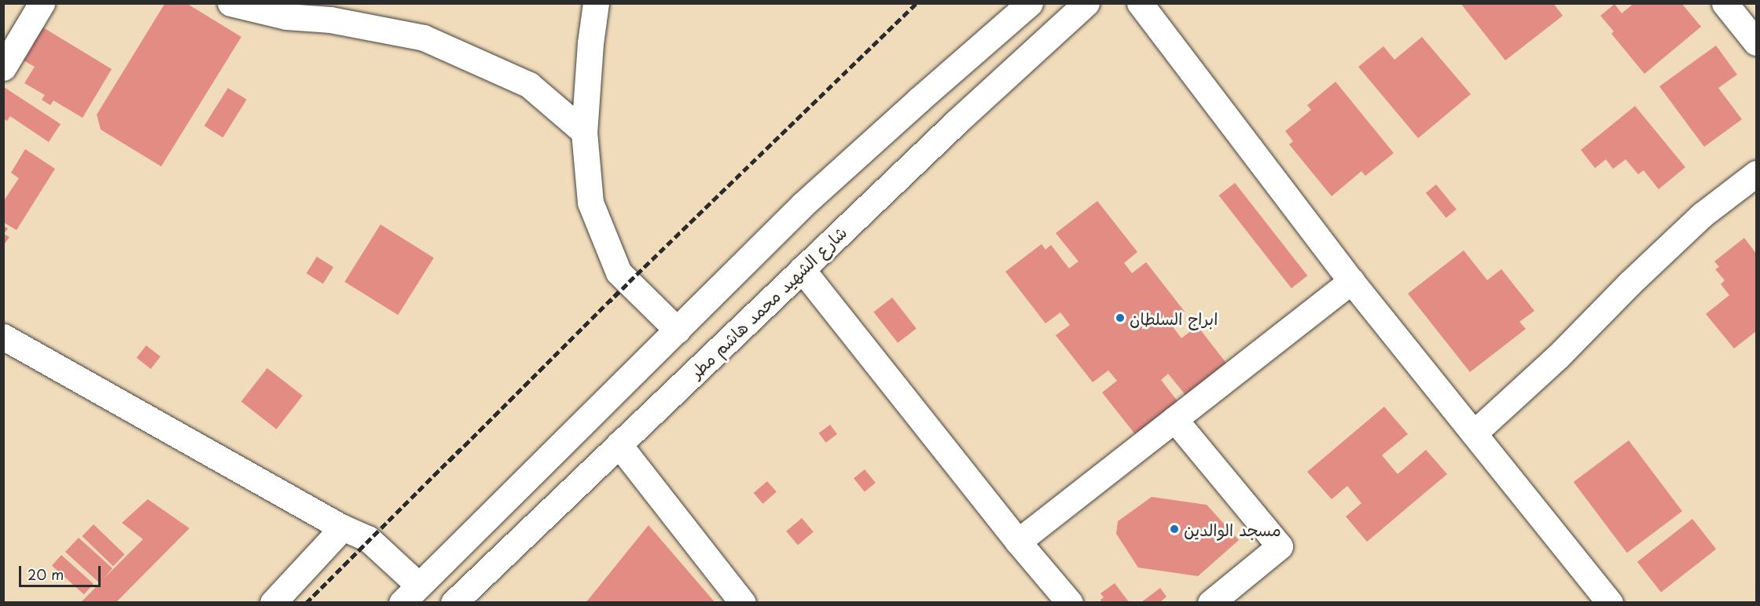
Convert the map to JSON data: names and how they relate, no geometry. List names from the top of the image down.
{
  "streets": {
    "street": ["شارع الشهيد محمد هاشم مطر"]
  },
  "places": ["ابراج السلطان", "مسجد الوالدين"],
  "scale_bar": "20 m"
}
